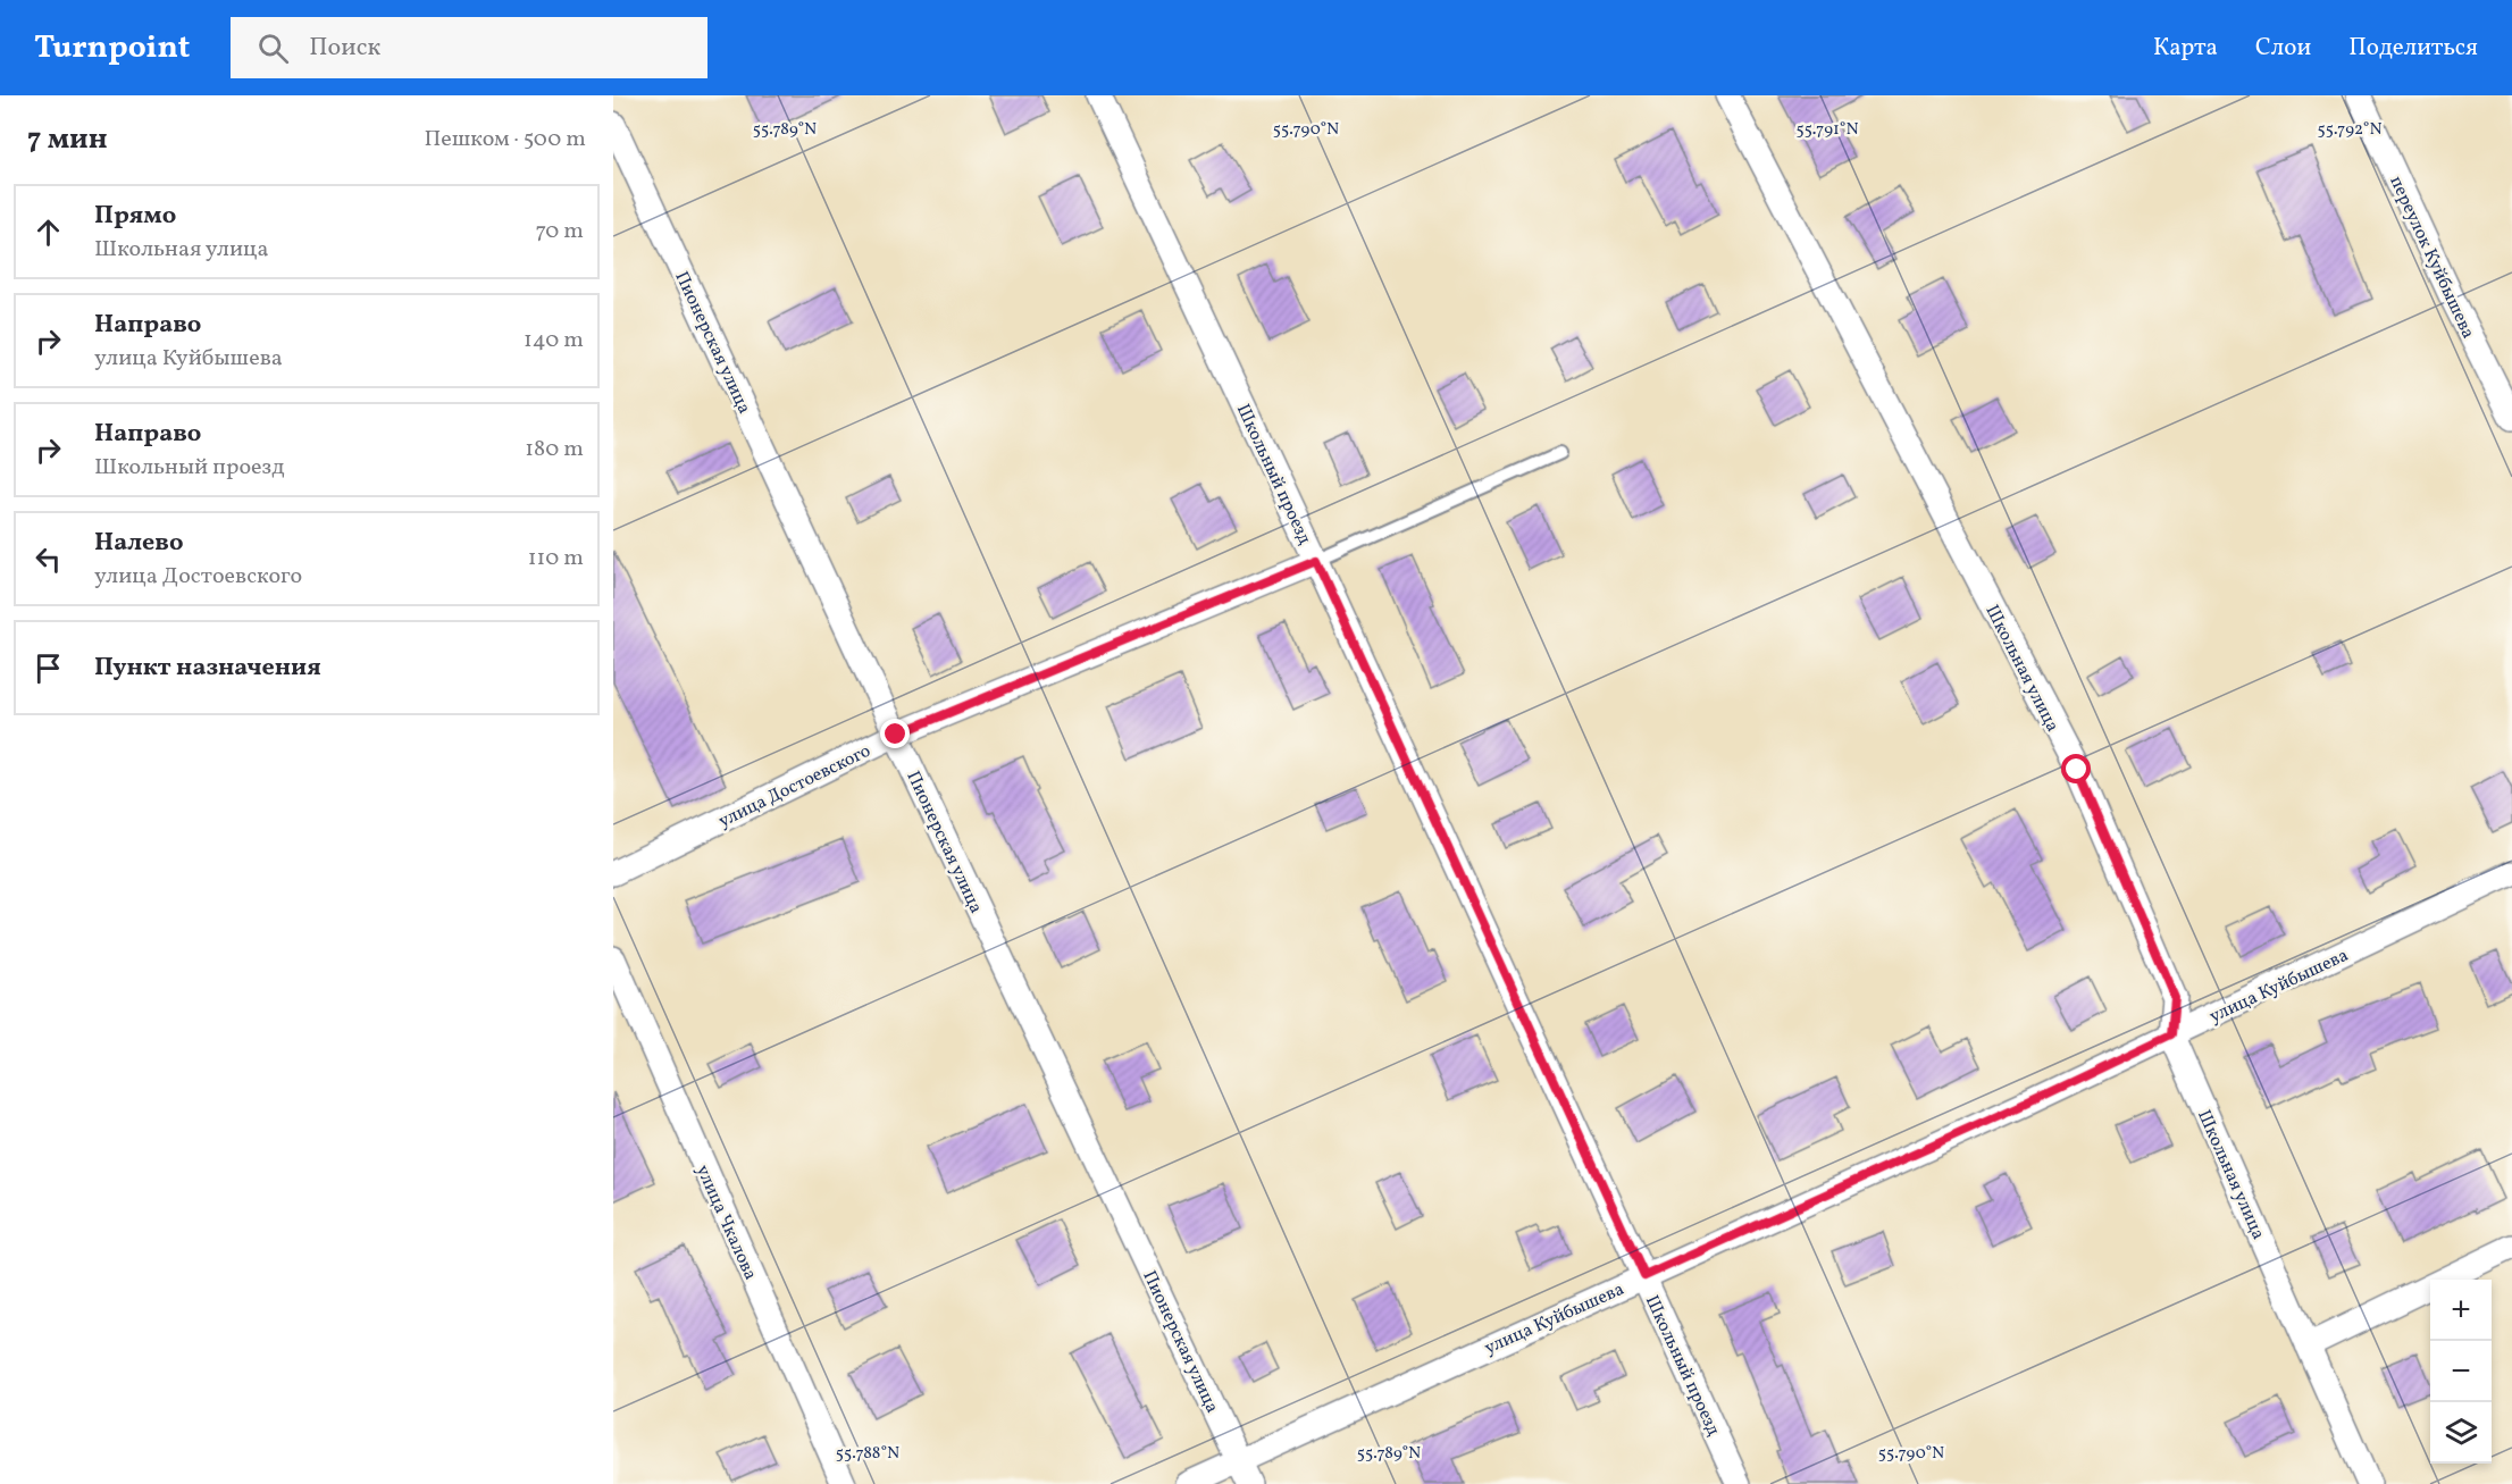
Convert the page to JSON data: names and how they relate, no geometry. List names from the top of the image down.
{
  "streets": {
    "street": [
      "переулок Куйбышева",
      "Пионерская улица",
      "Школьный проезд",
      "Школьная улица",
      "улица Достоевского",
      "улица Куйбышева",
      "улица Чкалова"
    ]
  },
  "crossings": [
    ["Пионерская улица", "улица Достоевского"],
    ["Пионерская улица", "улица Куйбышева"],
    ["Школьный проезд", "улица Достоевского"],
    ["Школьный проезд", "улица Куйбышева"],
    ["Школьная улица", "улица Куйбышева"]
  ],
  "page": {
    "header": "Turnpoint",
    "search": "Поиск",
    "nav": ["Карта", "Слои", "Поделиться"],
    "heading": ["7 мин", "Пешком · 500 m"],
    "list": [
      ["Прямо", "Школьная улица", "70 m"],
      ["Направо", "улица Куйбышева", "140 m"],
      ["Направо", "Школьный проезд", "180 m"],
      ["Налево", "улица Достоевского", "110 m"],
      "Пункт назначения"
    ],
    "map_buttons": ["+", "−"]
  },
  "coordinates": [
    "55.789°N",
    "55.790°N",
    "55.791°N",
    "55.792°N",
    "55.788°N"
  ]
}
